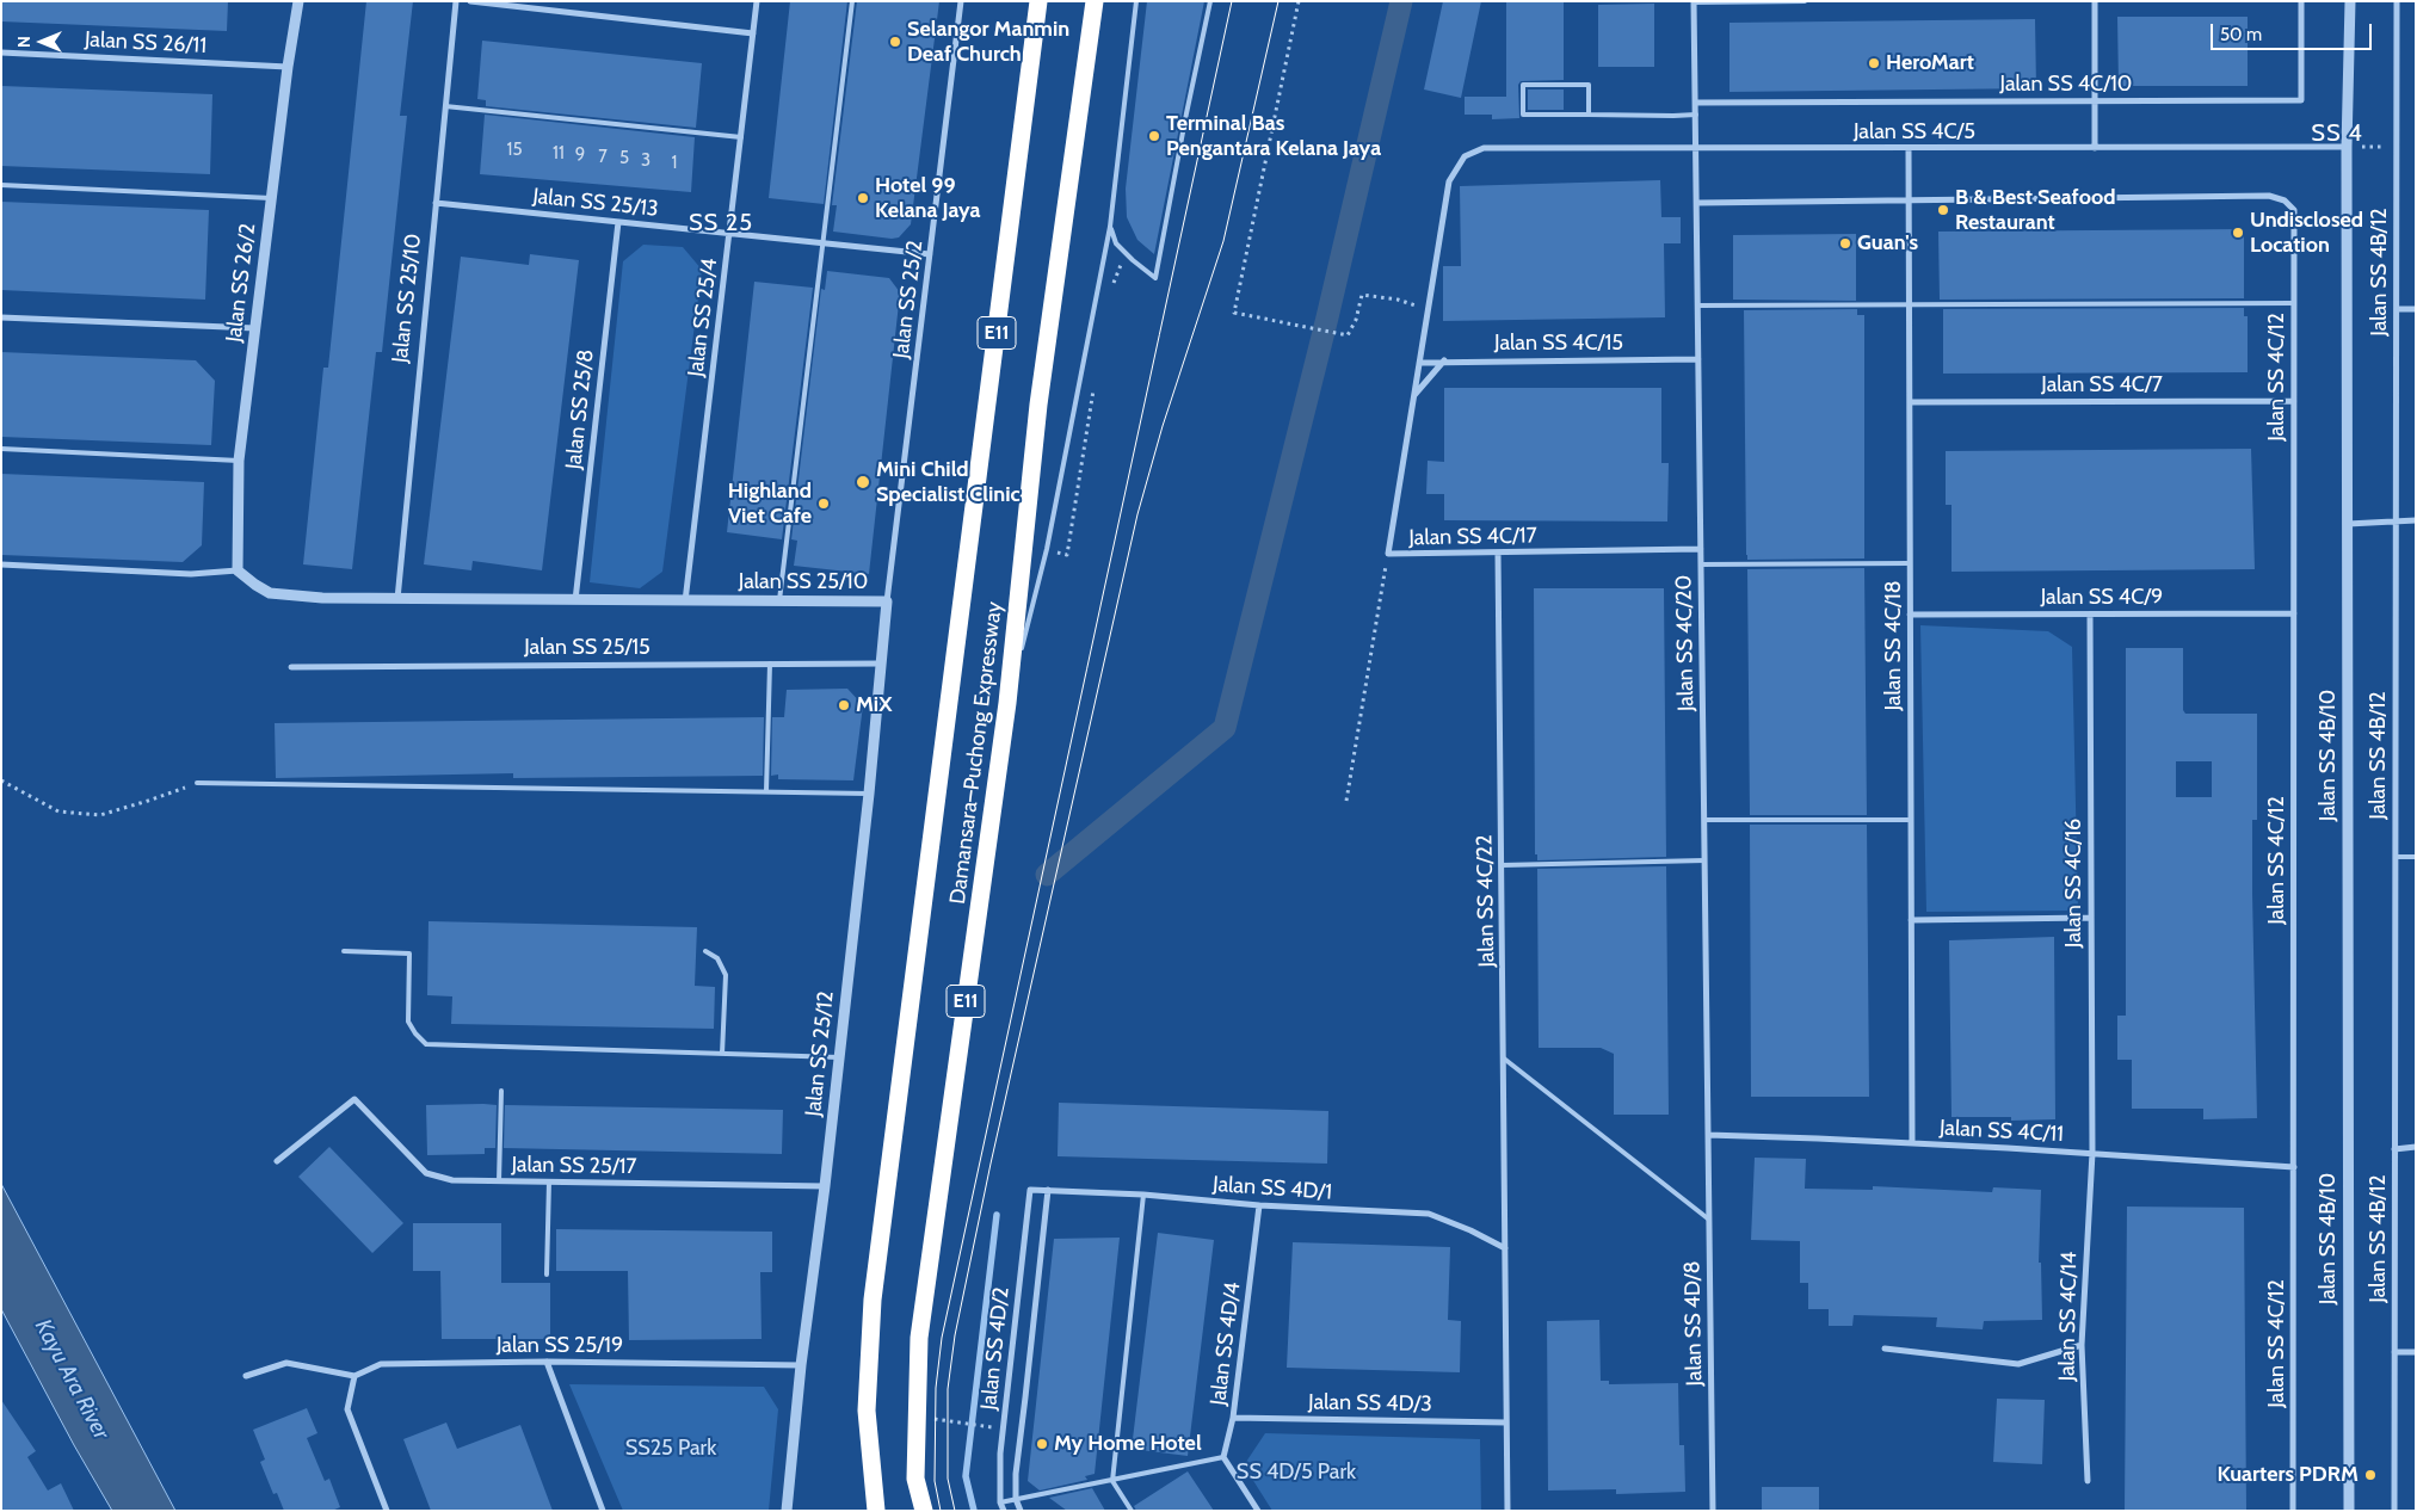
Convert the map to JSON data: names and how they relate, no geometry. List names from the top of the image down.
{
  "streets": {
    "highway": ["E11", "Damansara–Puchong Expressway"],
    "street": [
      "Jalan SS 26/11",
      "Jalan SS 4C/10",
      "Jalan SS 4C/5",
      "Jalan SS 25/13",
      "Jalan SS 4B/12",
      "Jalan SS 26/2",
      "Jalan SS 25/10",
      "Jalan SS 25/2",
      "Jalan SS 25/4",
      "Jalan SS 4C/15",
      "Jalan SS 4C/12",
      "Jalan SS 4C/7",
      "Jalan SS 25/8",
      "Jalan SS 4C/17",
      "Jalan SS 4C/9",
      "Jalan SS 4C/20",
      "Jalan SS 4C/18",
      "Jalan SS 25/15",
      "Jalan SS 4B/10",
      "Jalan SS 4C/16",
      "Jalan SS 4C/22",
      "Jalan SS 25/12",
      "Jalan SS 4C/11",
      "Jalan SS 25/17",
      "Jalan SS 4D/1",
      "Jalan SS 4C/14",
      "Jalan SS 4D/8",
      "Jalan SS 4D/4",
      "Jalan SS 25/19",
      "Jalan SS 4D/2",
      "Jalan SS 4D/3"
    ]
  },
  "crossings": [
    ["Jalan SS 26/11", "Jalan SS 26/2"],
    ["Jalan SS 4C/10", "Jalan SS 4C/20"],
    ["Jalan SS 4C/5", "Jalan SS 4C/20"],
    ["Jalan SS 4C/5", "Jalan SS 4C/18"],
    ["Jalan SS 4C/5", "Jalan SS 4B/10"],
    ["Jalan SS 25/13", "Jalan SS 25/10"],
    ["Jalan SS 25/13", "Jalan SS 25/2"],
    ["Jalan SS 25/13", "Jalan SS 25/4"],
    ["Jalan SS 25/13", "Jalan SS 25/8"],
    ["Jalan SS 26/2", "Jalan SS 25/10"],
    ["Jalan SS 25/10", "Jalan SS 25/2"],
    ["Jalan SS 25/10", "Jalan SS 25/4"],
    ["Jalan SS 25/10", "Jalan SS 25/8"],
    ["Jalan SS 25/10", "Jalan SS 25/12"],
    ["Jalan SS 25/2", "Jalan SS 25/12"],
    ["Jalan SS 4C/15", "Jalan SS 4C/20"],
    ["Jalan SS 4C/12", "Jalan SS 4C/7"],
    ["Jalan SS 4C/12", "Jalan SS 4C/9"],
    ["Jalan SS 4C/12", "Jalan SS 4C/18"],
    ["Jalan SS 4C/12", "Jalan SS 4C/11"],
    ["Jalan SS 4C/7", "Jalan SS 4C/18"],
    ["Jalan SS 4C/17", "Jalan SS 4C/20"],
    ["Jalan SS 4C/17", "Jalan SS 4C/22"],
    ["Jalan SS 4C/9", "Jalan SS 4C/18"],
    ["Jalan SS 4C/9", "Jalan SS 4C/16"],
    ["Jalan SS 4C/20", "Jalan SS 4C/11"],
    ["Jalan SS 4C/20", "Jalan SS 4D/8"],
    ["Jalan SS 4C/18", "Jalan SS 4C/11"],
    ["Jalan SS 25/15", "Jalan SS 25/12"],
    ["Jalan SS 4C/16", "Jalan SS 4C/11"],
    ["Jalan SS 4C/16", "Jalan SS 4C/14"],
    ["Jalan SS 4C/22", "Jalan SS 4D/1"],
    ["Jalan SS 4C/22", "Jalan SS 4D/3"],
    ["Jalan SS 25/12", "Jalan SS 25/17"],
    ["Jalan SS 25/12", "Jalan SS 25/19"],
    ["Jalan SS 4C/11", "Jalan SS 4C/14"],
    ["Jalan SS 4C/11", "Jalan SS 4D/8"],
    ["Jalan SS 4D/1", "Jalan SS 4D/4"],
    ["Jalan SS 4D/1", "Jalan SS 4D/2"],
    ["Jalan SS 4D/4", "Jalan SS 4D/3"]
  ],
  "districts": ["SS 4", "SS 25"],
  "water": ["Kayu Ara River"],
  "parks": ["SS25 Park", "SS 4D/5 Park"],
  "places": [
    "Selangor Manmin Deaf Church",
    "HeroMart",
    "Terminal Bas Pengantara Kelana Jaya",
    "Hotel 99 Kelana Jaya",
    "B & Best Seafood Restaurant",
    "Undisclosed Location",
    "Guan's",
    "Mini Child Specialist Clinic",
    "Highland Viet Cafe",
    "MiX",
    "My Home Hotel",
    "Kuarters PDRM"
  ],
  "house_numbers": [
    "15",
    "11",
    "9",
    "7",
    "5",
    "3",
    "1"
  ],
  "scale_bar": "50 m",
  "north": "left"
}
